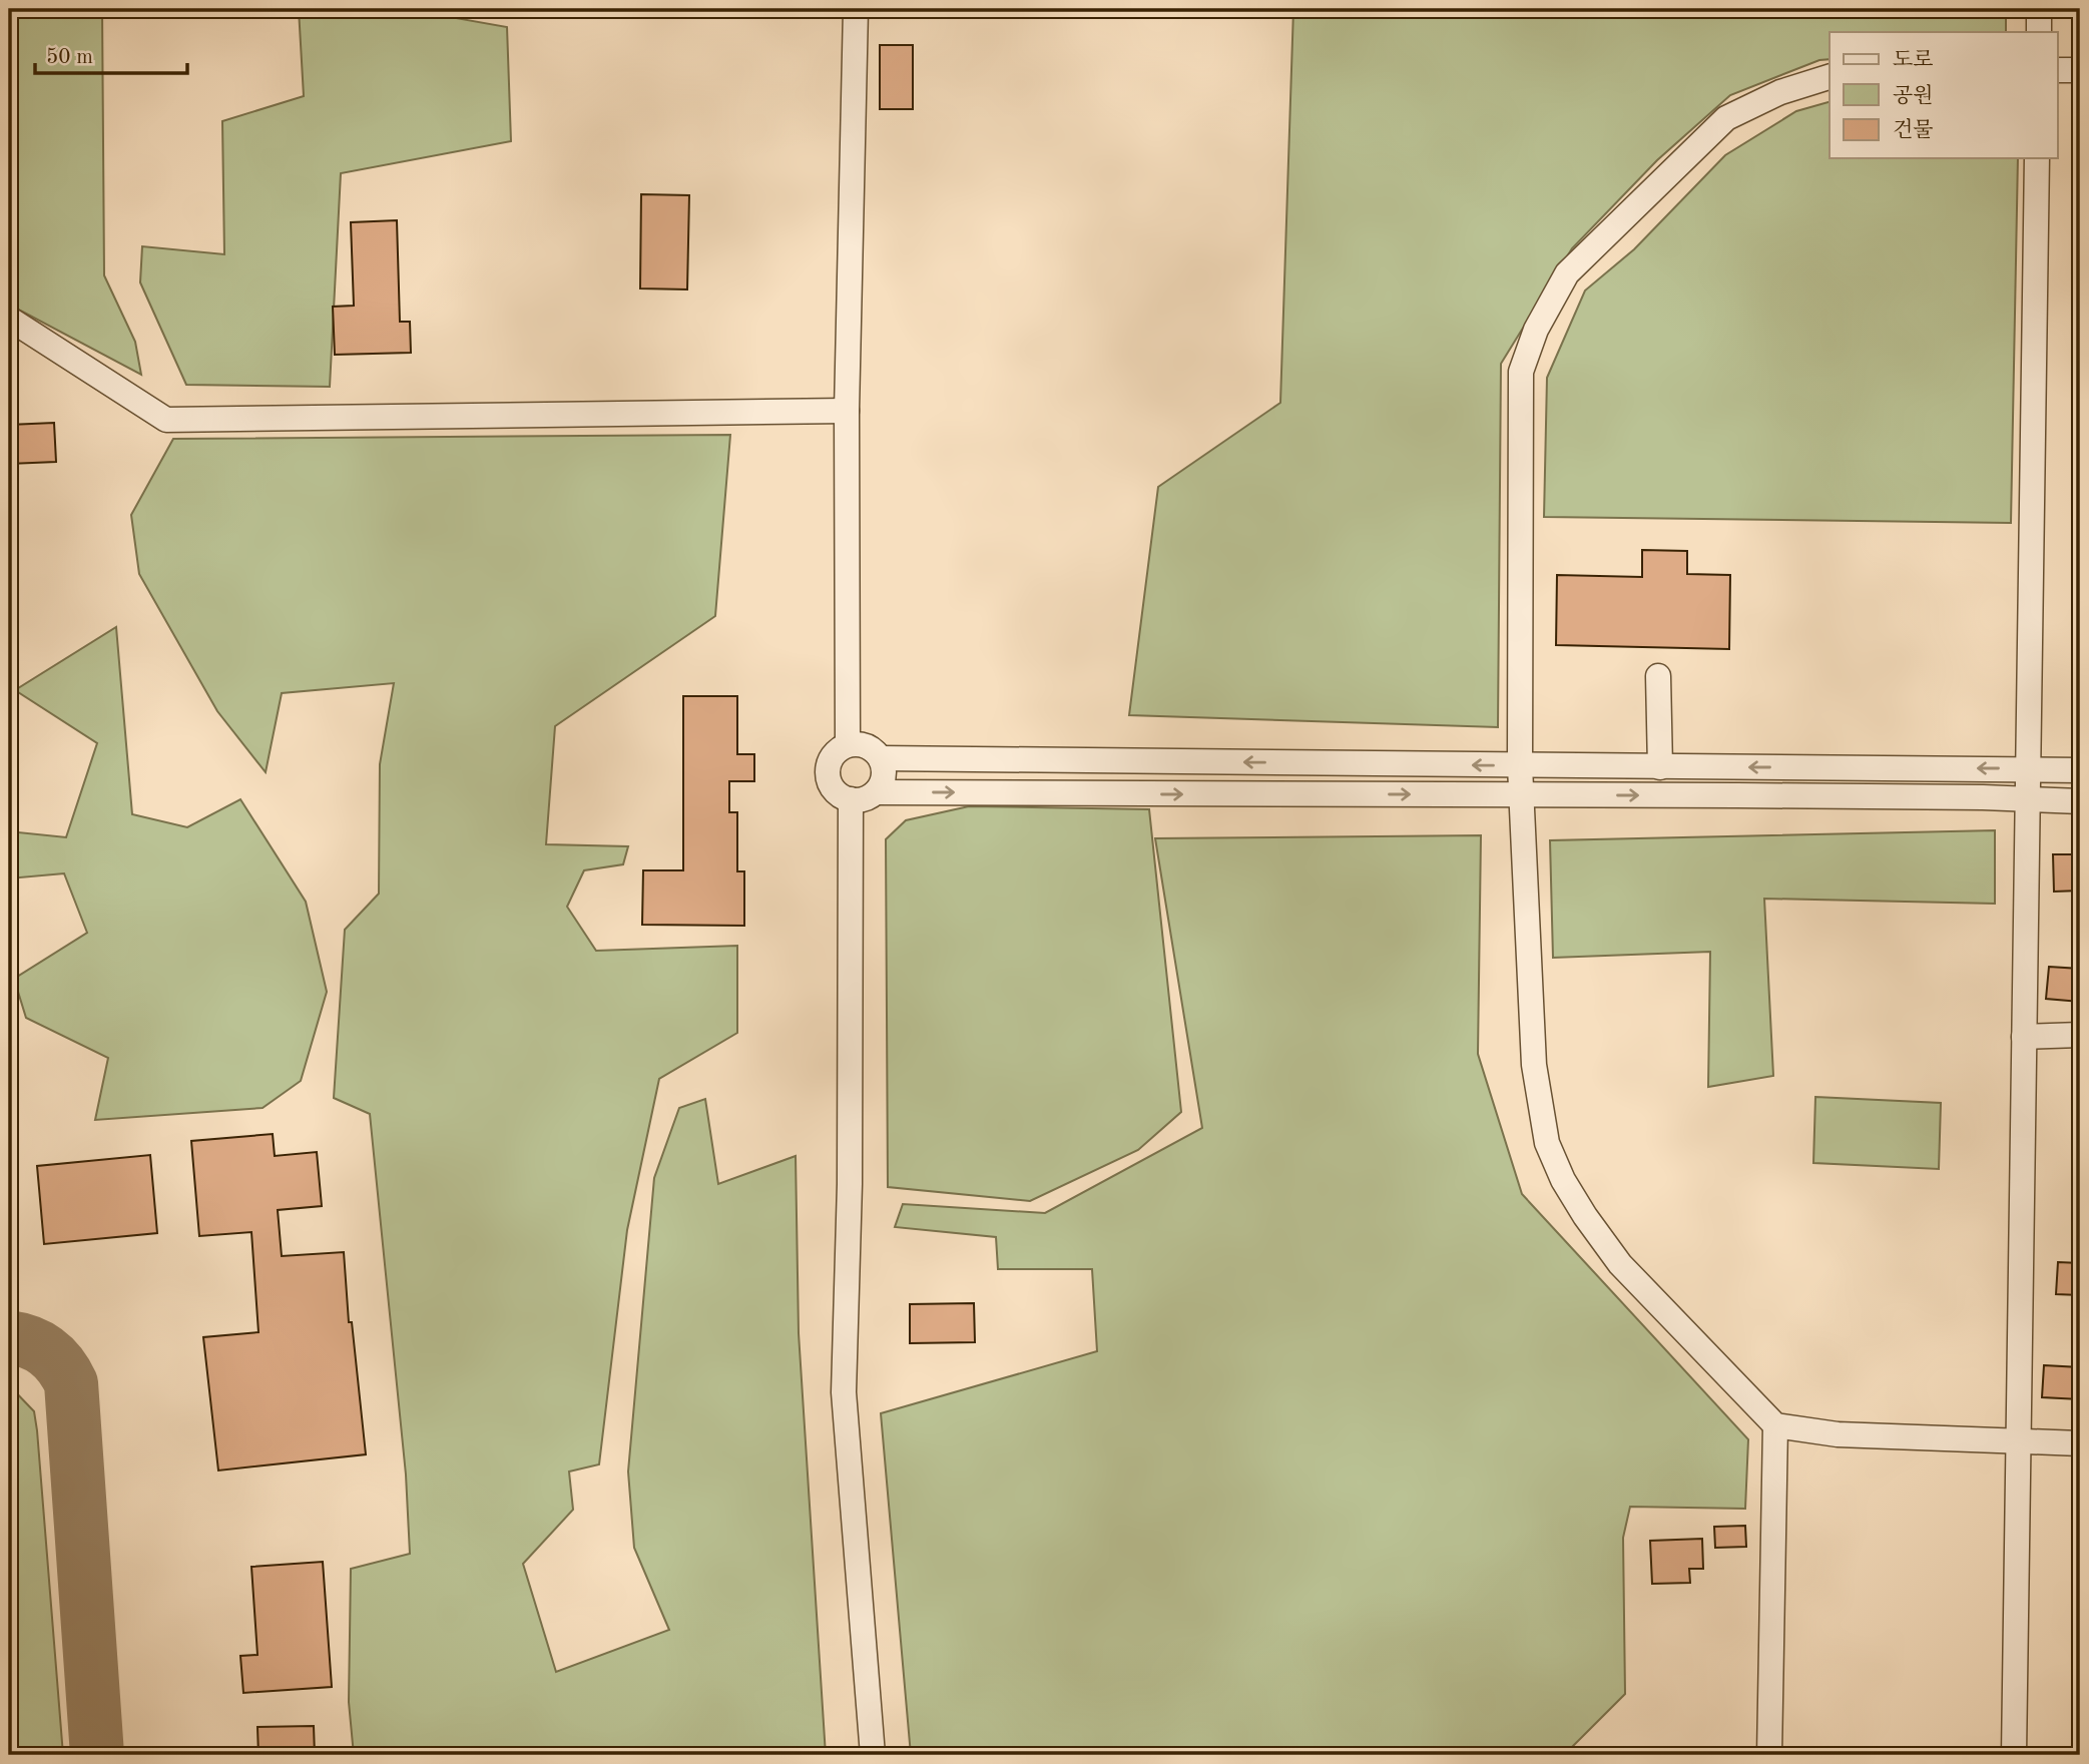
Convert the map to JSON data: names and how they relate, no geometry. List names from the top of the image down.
{
  "legend": ["도로", "공원", "건물"],
  "scale_bar": "50 m"
}
